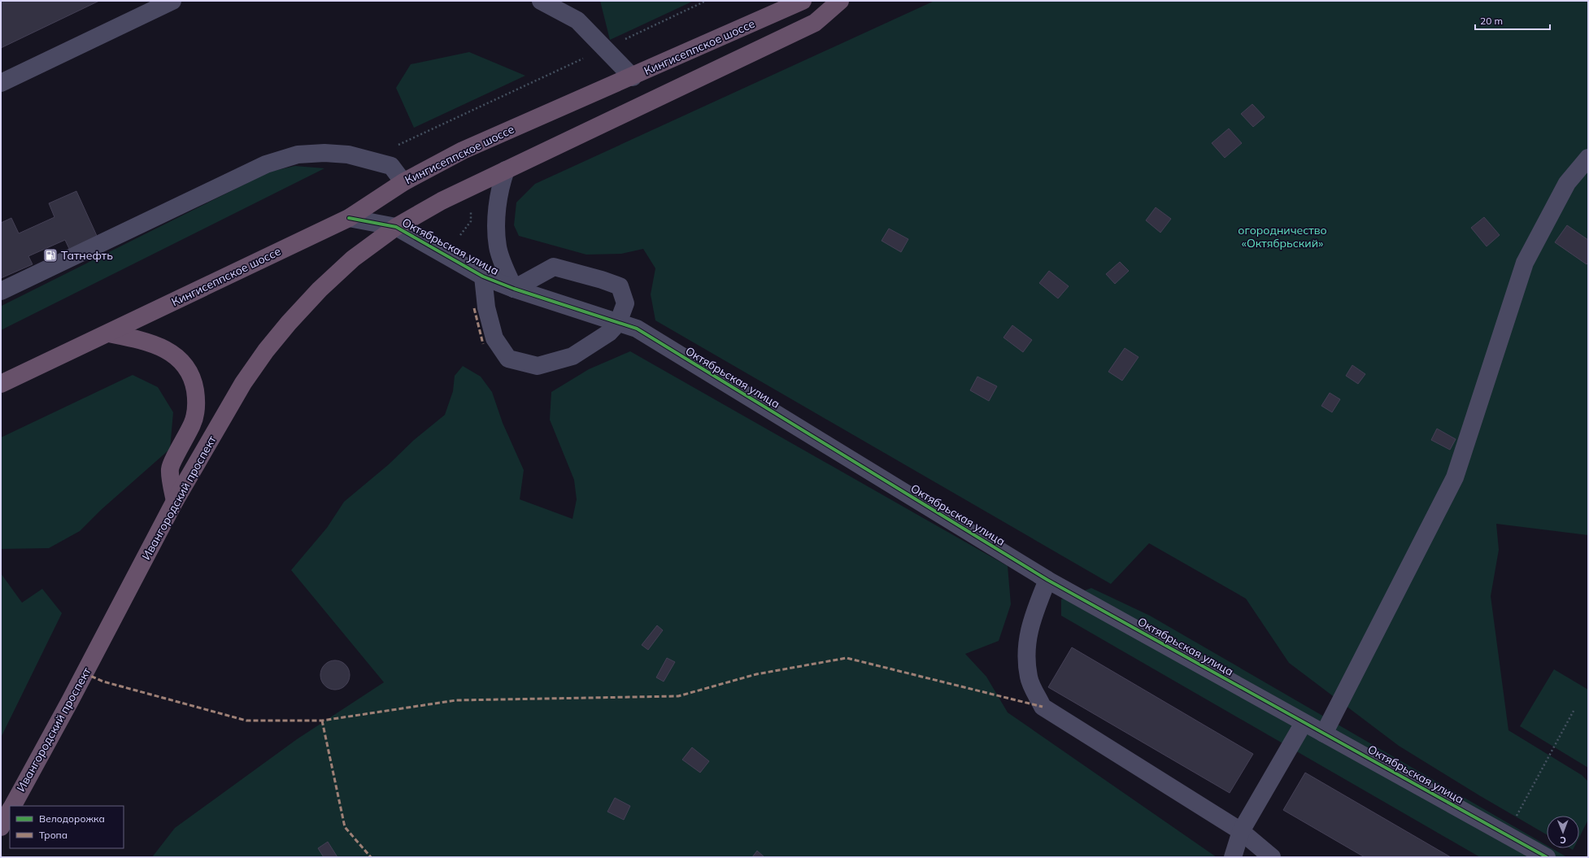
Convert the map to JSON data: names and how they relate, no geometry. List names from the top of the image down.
{
  "streets": {
    "highway": ["Кингисеппское шоссе", "Ивангородский проспект"],
    "street": ["Октябрьская улица"]
  },
  "crossings": [
    ["Кингисеппское шоссе", "Октябрьская улица"],
    ["Октябрьская улица", "Ивангородский проспект"]
  ],
  "parks": ["огородничество «Октябрьский»"],
  "places": {
    "fuel station": ["Татнефть"]
  },
  "legend": ["Велодорожка", "Тропа"],
  "scale_bar": "20 m",
  "north": "bottom"
}
